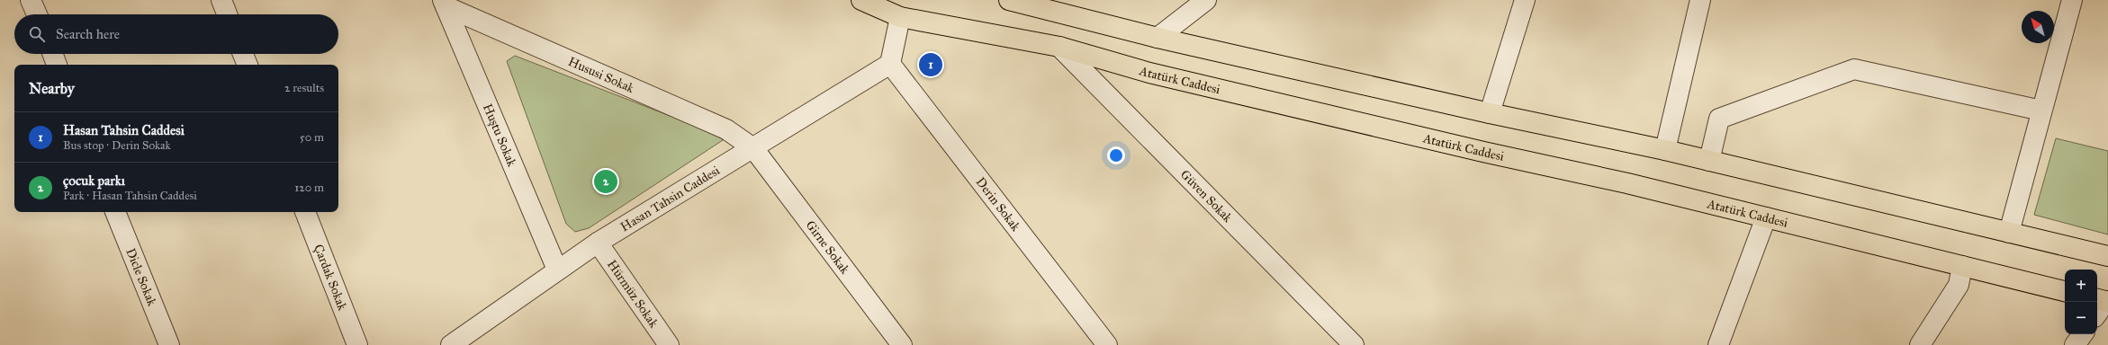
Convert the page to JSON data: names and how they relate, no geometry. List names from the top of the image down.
{
  "streets": {
    "main road": ["Atatürk Caddesi"],
    "street": [
      "Hususi Sokak",
      "Huştu Sokak",
      "Güven Sokak",
      "Hasan Tahsin Caddesi",
      "Derin Sokak",
      "Girne Sokak",
      "Dicle Sokak",
      "Çardak Sokak",
      "Hürmüz Sokak"
    ]
  },
  "crossings": [
    ["Hususi Sokak", "Huştu Sokak"],
    ["Hususi Sokak", "Hasan Tahsin Caddesi"],
    ["Hususi Sokak", "Girne Sokak"],
    ["Atatürk Caddesi", "Güven Sokak"],
    ["Huştu Sokak", "Hasan Tahsin Caddesi"],
    ["Hasan Tahsin Caddesi", "Derin Sokak"],
    ["Hasan Tahsin Caddesi", "Girne Sokak"],
    ["Hasan Tahsin Caddesi", "Hürmüz Sokak"]
  ],
  "north": "top left",
  "page": {
    "search": "Search here",
    "pins": ["1", "2"],
    "heading": ["Nearby", "2 results"],
    "list": [
      {
        "mark": "1",
        "name": "Hasan Tahsin Caddesi",
        "note": "Bus stop · Derin Sokak",
        "value": "50 m"
      },
      {
        "mark": "2",
        "name": "çocuk parkı",
        "note": "Park · Hasan Tahsin Caddesi",
        "value": "120 m"
      }
    ],
    "map_buttons": ["+", "−"]
  }
}
